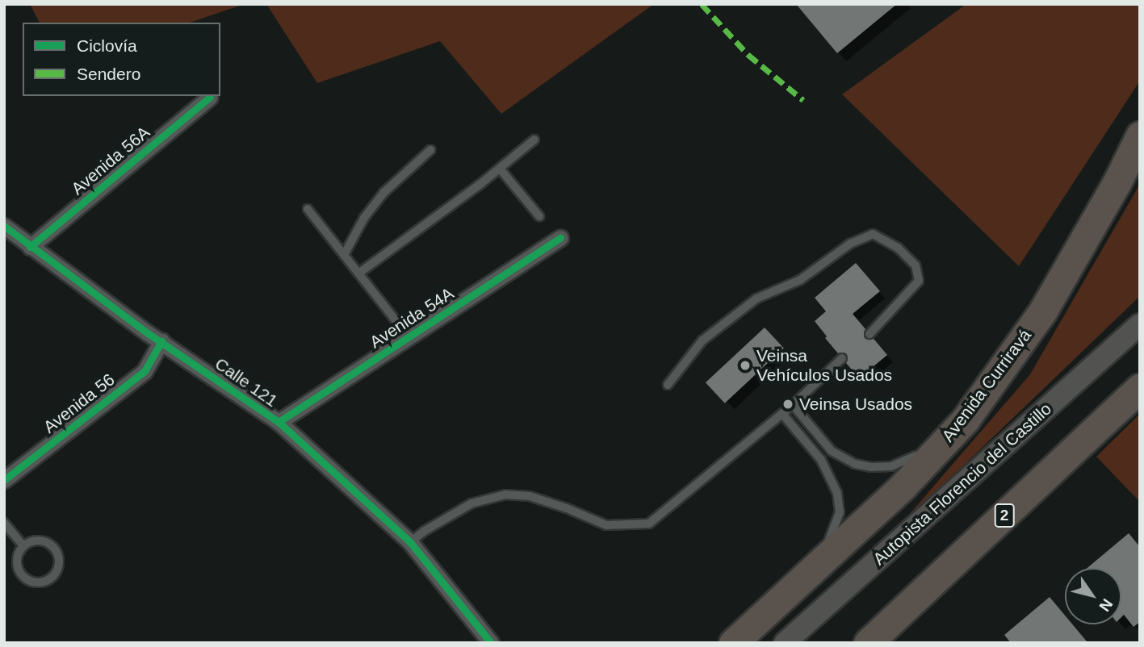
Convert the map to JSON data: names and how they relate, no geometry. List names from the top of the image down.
{
  "streets": {
    "highway": ["Avenida Curriravá", "2"],
    "main road": ["Autopista Florencio del Castillo"],
    "street": [
      "Avenida 56A",
      "Avenida 54A",
      "Calle 121",
      "Avenida 56"
    ]
  },
  "crossings": [
    ["Avenida 56A", "Calle 121"],
    ["Avenida 54A", "Calle 121"],
    ["Calle 121", "Avenida 56"]
  ],
  "places": ["Veinsa Vehículos Usados", "Veinsa Usados"],
  "legend": ["Ciclovía", "Sendero"],
  "north": "bottom right"
}
